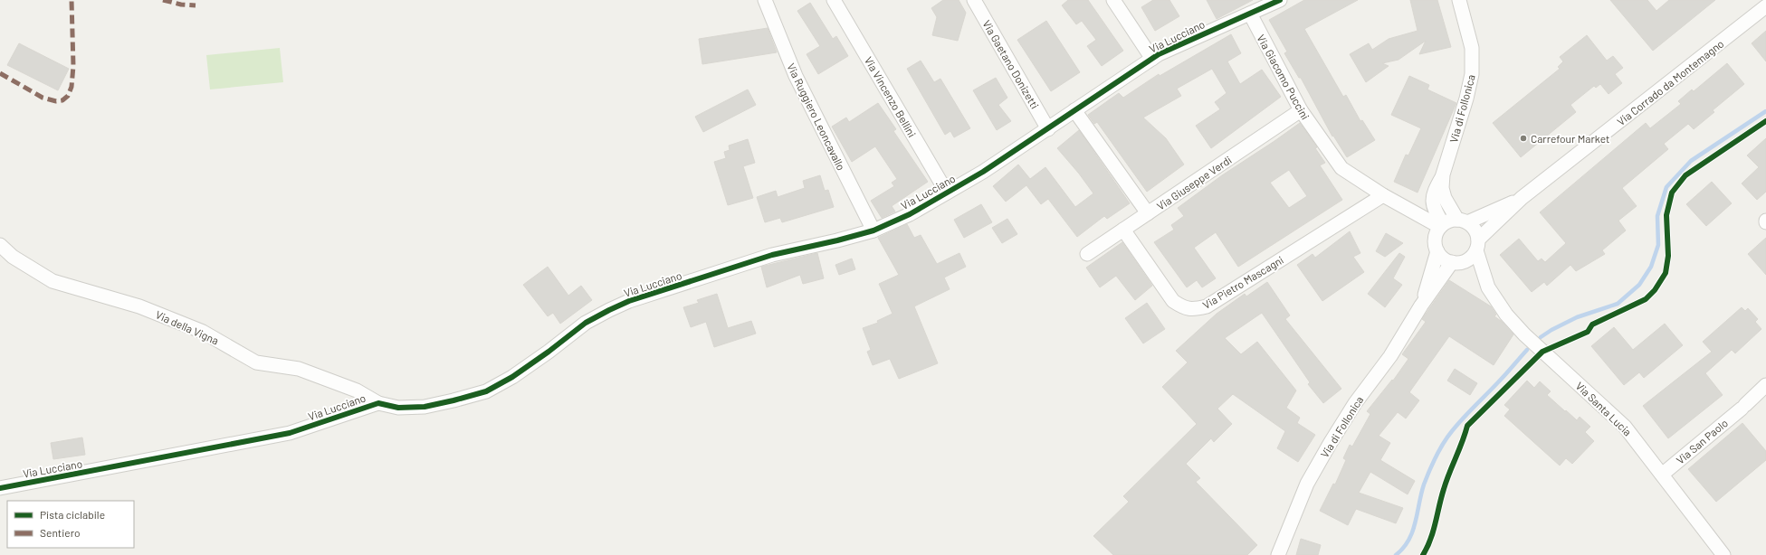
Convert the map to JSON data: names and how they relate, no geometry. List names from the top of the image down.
{
  "streets": {
    "street": [
      "Via Lucciano",
      "Via Gaetano Donizetti",
      "Via Giacomo Puccini",
      "Via Corrado da Montemagno",
      "Via Vincenzo Bellini",
      "Via di Follonica",
      "Via Ruggiero Leoncavallo",
      "Via Giuseppe Verdi",
      "Via Pietro Mascagni",
      "Via della Vigna",
      "Via Santa Lucia",
      "Via San Paolo"
    ]
  },
  "crossings": [
    ["Via Lucciano", "Via Gaetano Donizetti"],
    ["Via Lucciano", "Via Giacomo Puccini"],
    ["Via Lucciano", "Via Vincenzo Bellini"],
    ["Via Lucciano", "Via Ruggiero Leoncavallo"],
    ["Via Lucciano", "Via della Vigna"],
    ["Via Giacomo Puccini", "Via Corrado da Montemagno"],
    ["Via Giacomo Puccini", "Via di Follonica"],
    ["Via Giacomo Puccini", "Via Giuseppe Verdi"],
    ["Via Giacomo Puccini", "Via Pietro Mascagni"],
    ["Via Giacomo Puccini", "Via Santa Lucia"],
    ["Via Corrado da Montemagno", "Via di Follonica"],
    ["Via Corrado da Montemagno", "Via Santa Lucia"],
    ["Via di Follonica", "Via Santa Lucia"],
    ["Via Giuseppe Verdi", "Via Pietro Mascagni"],
    ["Via Santa Lucia", "Via San Paolo"]
  ],
  "places": ["Carrefour Market"],
  "legend": ["Pista ciclabile", "Sentiero"]
}
